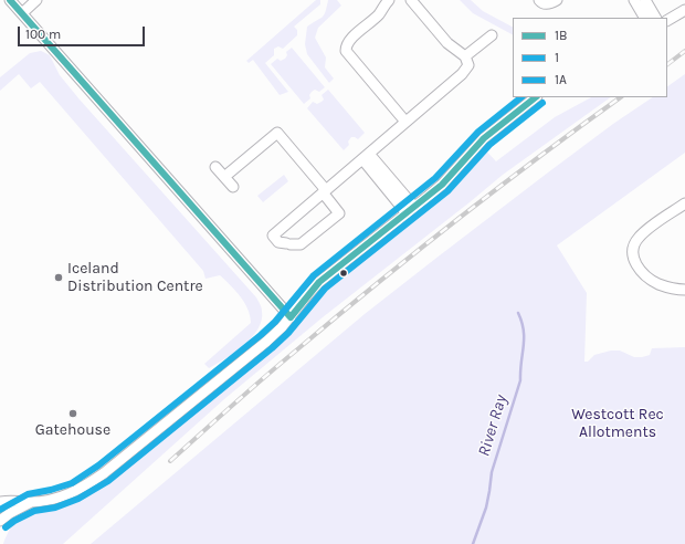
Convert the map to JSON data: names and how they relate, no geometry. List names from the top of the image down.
{
  "water": ["River Ray"],
  "parks": ["Westcott Rec Allotments"],
  "places": ["Iceland Distribution Centre", "Gatehouse"],
  "lines": ["transit line 1B", "transit line 1A", "transit line 1"],
  "legend": ["1B", "1", "1A"],
  "scale_bar": "100 m"
}
